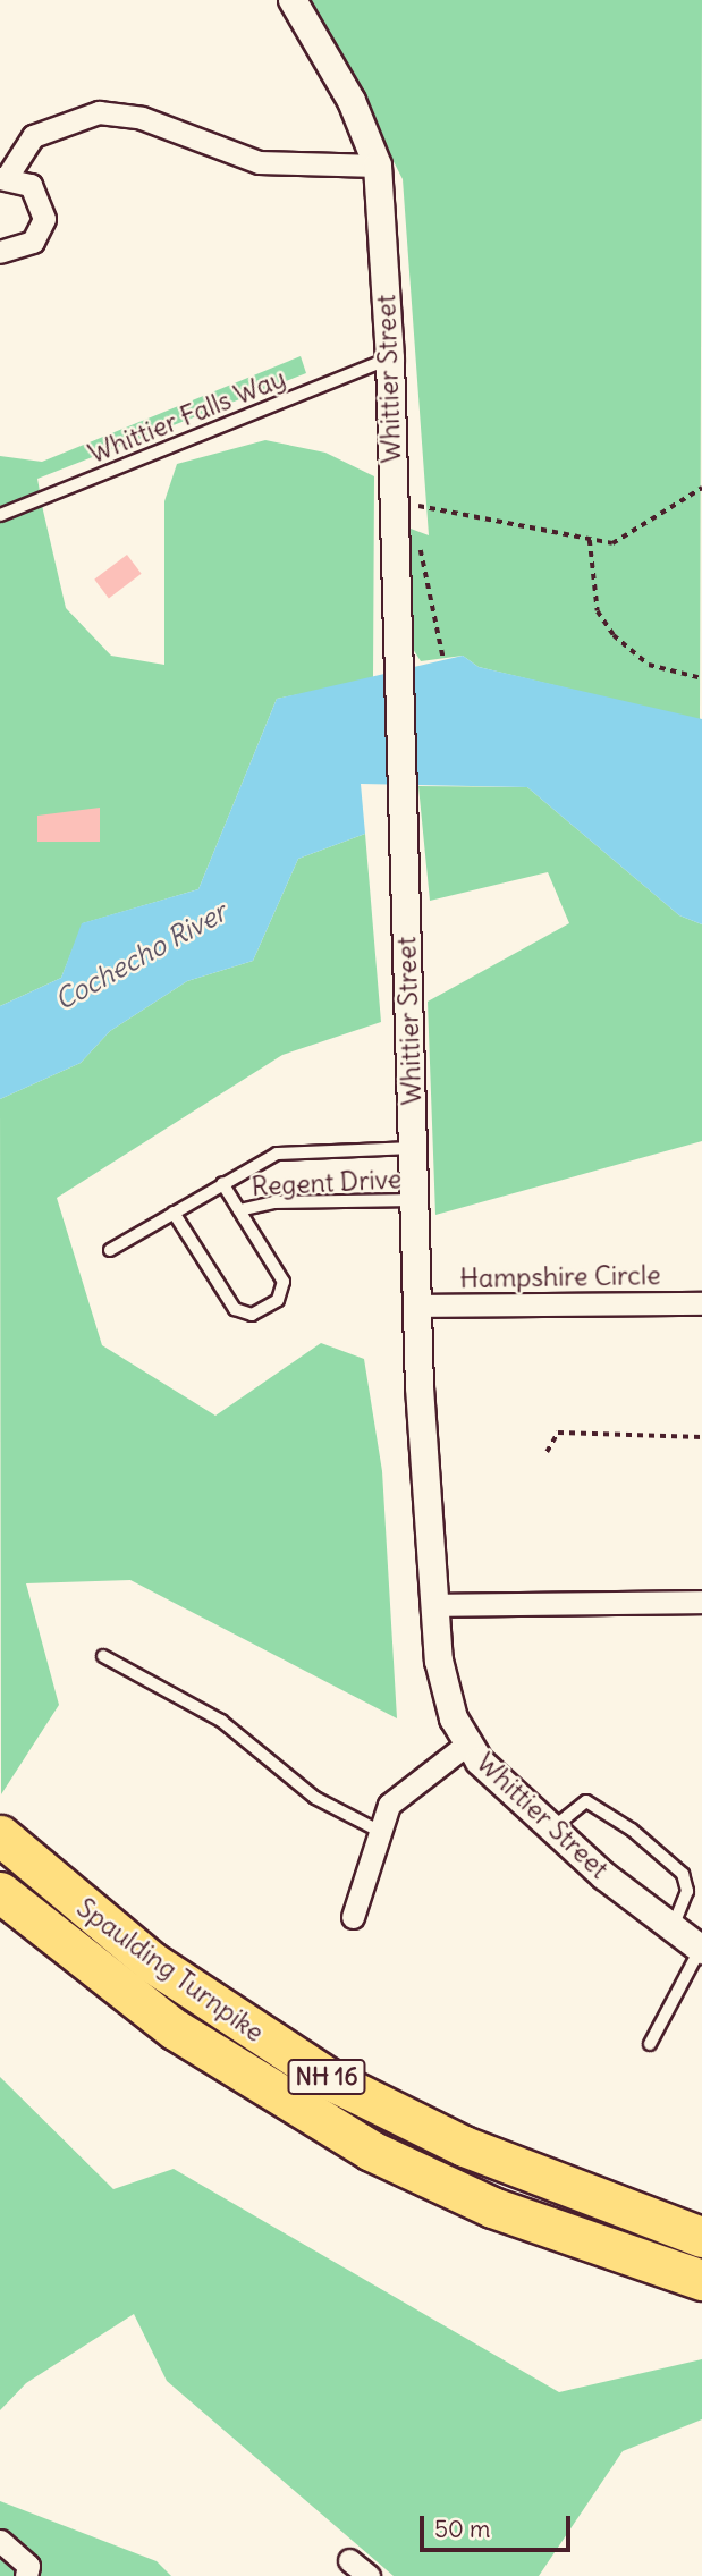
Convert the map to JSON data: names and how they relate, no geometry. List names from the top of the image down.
{
  "streets": {
    "highway": ["Spaulding Turnpike", "NH 16"],
    "street": ["Whittier Street", "Hampshire Circle"],
    "lane": ["Whittier Falls Way", "Regent Drive"]
  },
  "crossings": [
    ["Whittier Street", "Whittier Falls Way"],
    ["Whittier Street", "Regent Drive"],
    ["Whittier Street", "Hampshire Circle"]
  ],
  "water": ["Cochecho River"],
  "scale_bar": "50 m"
}
